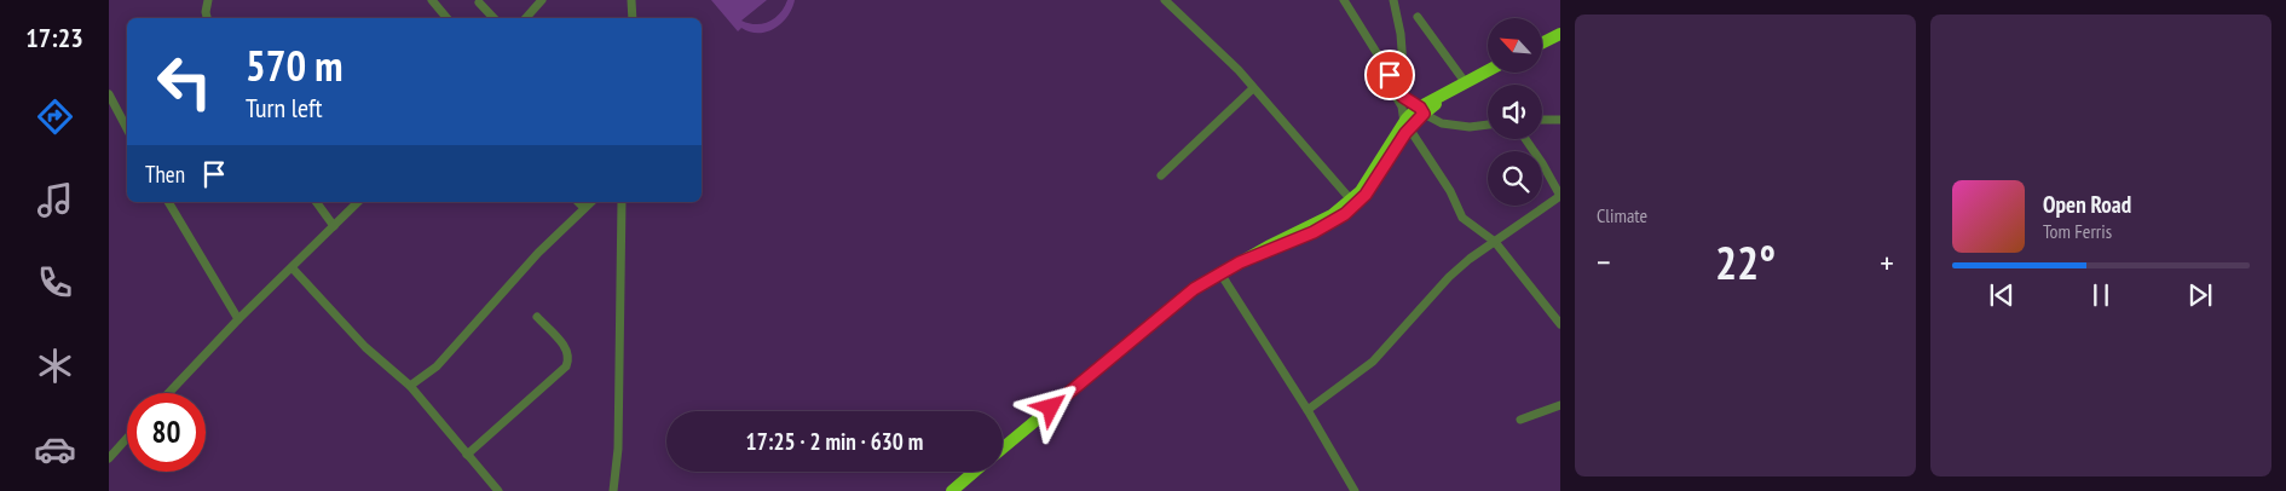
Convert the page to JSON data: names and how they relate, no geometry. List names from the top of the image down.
{
  "north": "top left",
  "page": {
    "tabs": "17:23",
    "tile": "Climate",
    "turn": ["570 m", "Turn left"],
    "then": "Then",
    "song": ["Open Road", "Tom Ferris"],
    "heat": ["−", "22°", "+"],
    "limit": "80",
    "trip": "17:25 · 2 min · 630 m"
  }
}
